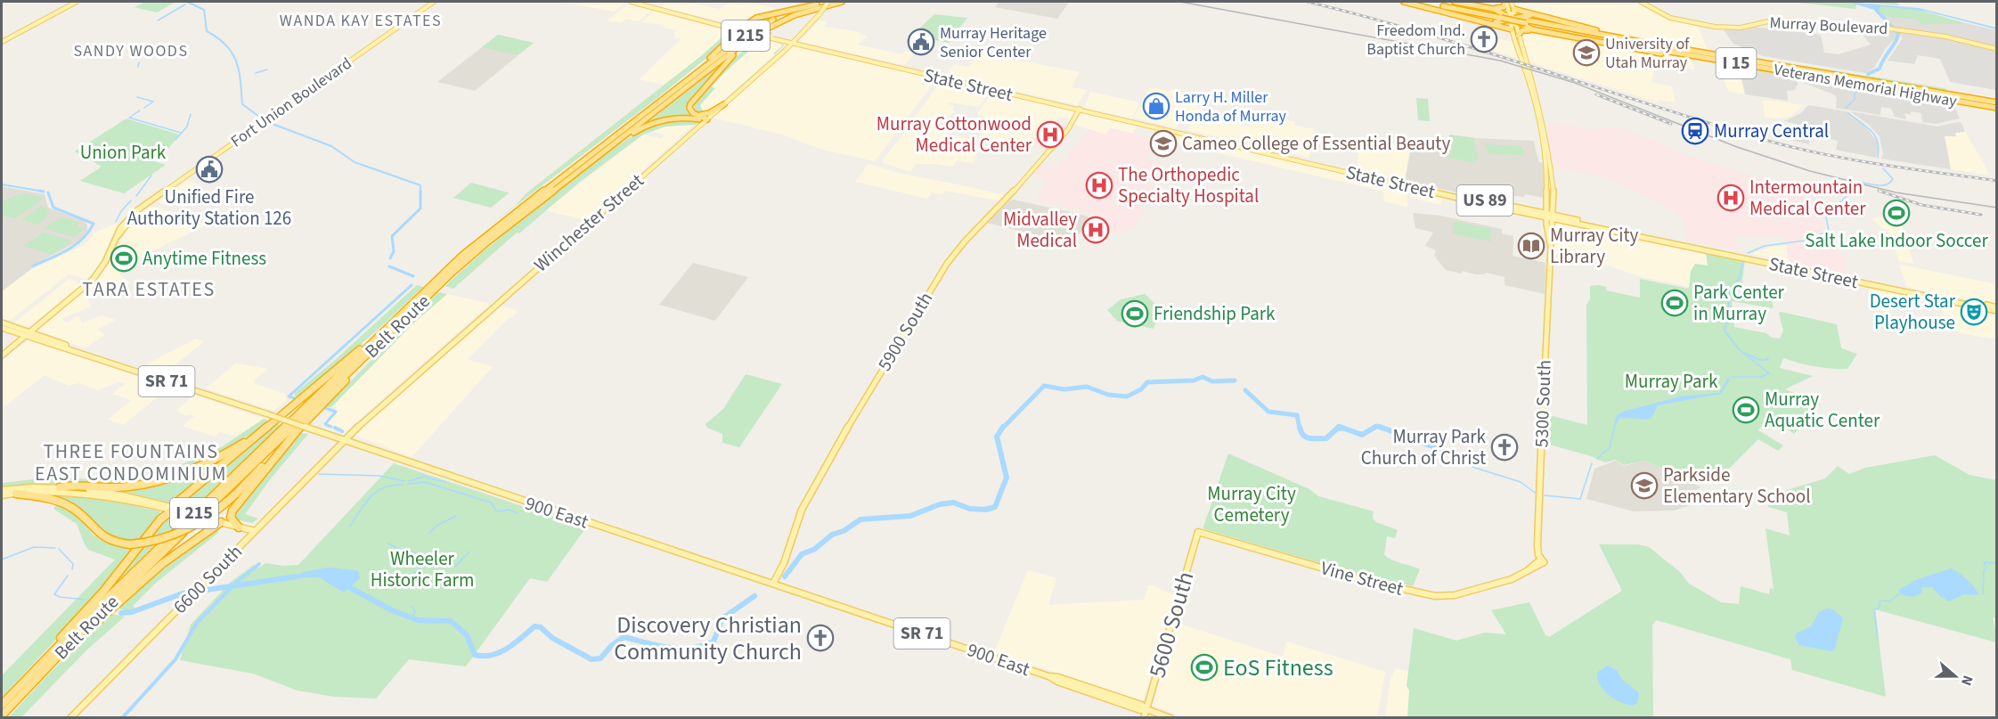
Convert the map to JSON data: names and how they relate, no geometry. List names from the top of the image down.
{
  "streets": {
    "highway": [
      "I 215",
      "I 15",
      "Veterans Memorial Highway",
      "Belt Route"
    ],
    "main road": [
      "Murray Boulevard",
      "State Street",
      "Fort Union Boulevard",
      "US 89",
      "Winchester Street",
      "5900 South",
      "SR 71",
      "5300 South",
      "900 East",
      "Vine Street",
      "6600 South",
      "5600 South"
    ]
  },
  "crossings": [
    ["State Street", "Winchester Street"],
    ["State Street", "5900 South"],
    ["State Street", "5300 South"],
    ["Fort Union Boulevard", "900 East"],
    ["Winchester Street", "Belt Route"],
    ["Winchester Street", "900 East"],
    ["Winchester Street", "6600 South"],
    ["5900 South", "900 East"],
    ["5300 South", "Vine Street"],
    ["900 East", "6600 South"],
    ["900 East", "5600 South"],
    ["Vine Street", "5600 South"]
  ],
  "districts": [
    "WANDA KAY ESTATES",
    "SANDY WOODS",
    "TARA ESTATES",
    "THREE FOUNTAINS EAST CONDOMINIUM"
  ],
  "parks": [
    "Union Park",
    "Murray Park",
    "Murray City Cemetery",
    "Wheeler Historic Farm"
  ],
  "places": {
    "church": ["Freedom Ind. Baptist Church", "Murray Park Church of Christ", "Discovery Christian Community Church"],
    "public building": ["Murray Heritage Senior Center", "Unified Fire Authority Station 126"],
    "school or university": ["University of Utah Murray", "Cameo College of Essential Beauty", "Parkside Elementary School"],
    "shop": ["Larry H. Miller Honda of Murray"],
    "station": ["Murray Central"],
    "hospital": [
      "Murray Cottonwood Medical Center",
      "The Orthopedic Specialty Hospital",
      "Intermountain Medical Center",
      "Midvalley Medical"
    ],
    "sports": [
      "Salt Lake Indoor Soccer",
      "Anytime Fitness",
      "Park Center in Murray",
      "Friendship Park",
      "Murray Aquatic Center",
      "EoS Fitness"
    ],
    "library": ["Murray City Library"],
    "theatre": ["Desert Star Playhouse"]
  },
  "north": "right"
}
